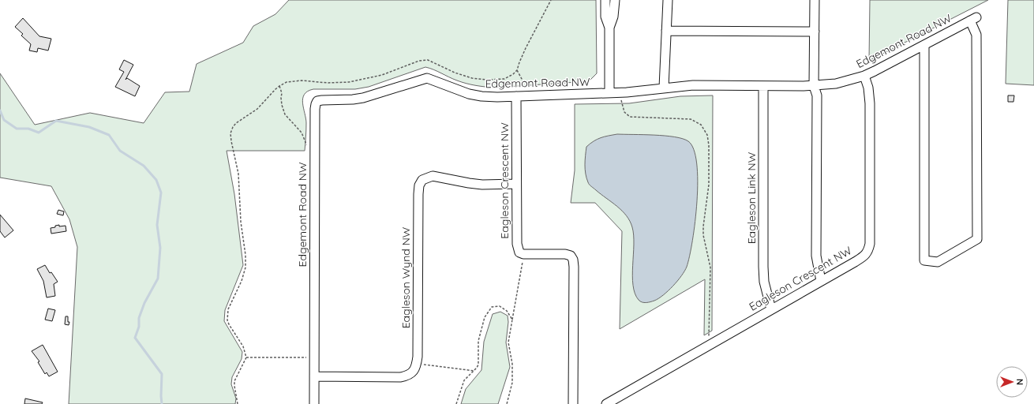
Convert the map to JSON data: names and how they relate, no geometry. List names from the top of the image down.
{
  "streets": {
    "street": [
      "Edgemont Road NW",
      "Eagleson Crescent NW",
      "Eagleson Link NW",
      "Eagleson Wynd NW"
    ]
  },
  "crossings": [
    ["Edgemont Road NW", "Eagleson Crescent NW"],
    ["Edgemont Road NW", "Eagleson Link NW"],
    ["Eagleson Crescent NW", "Eagleson Link NW"],
    ["Eagleson Crescent NW", "Eagleson Wynd NW"]
  ],
  "north": "right"
}
